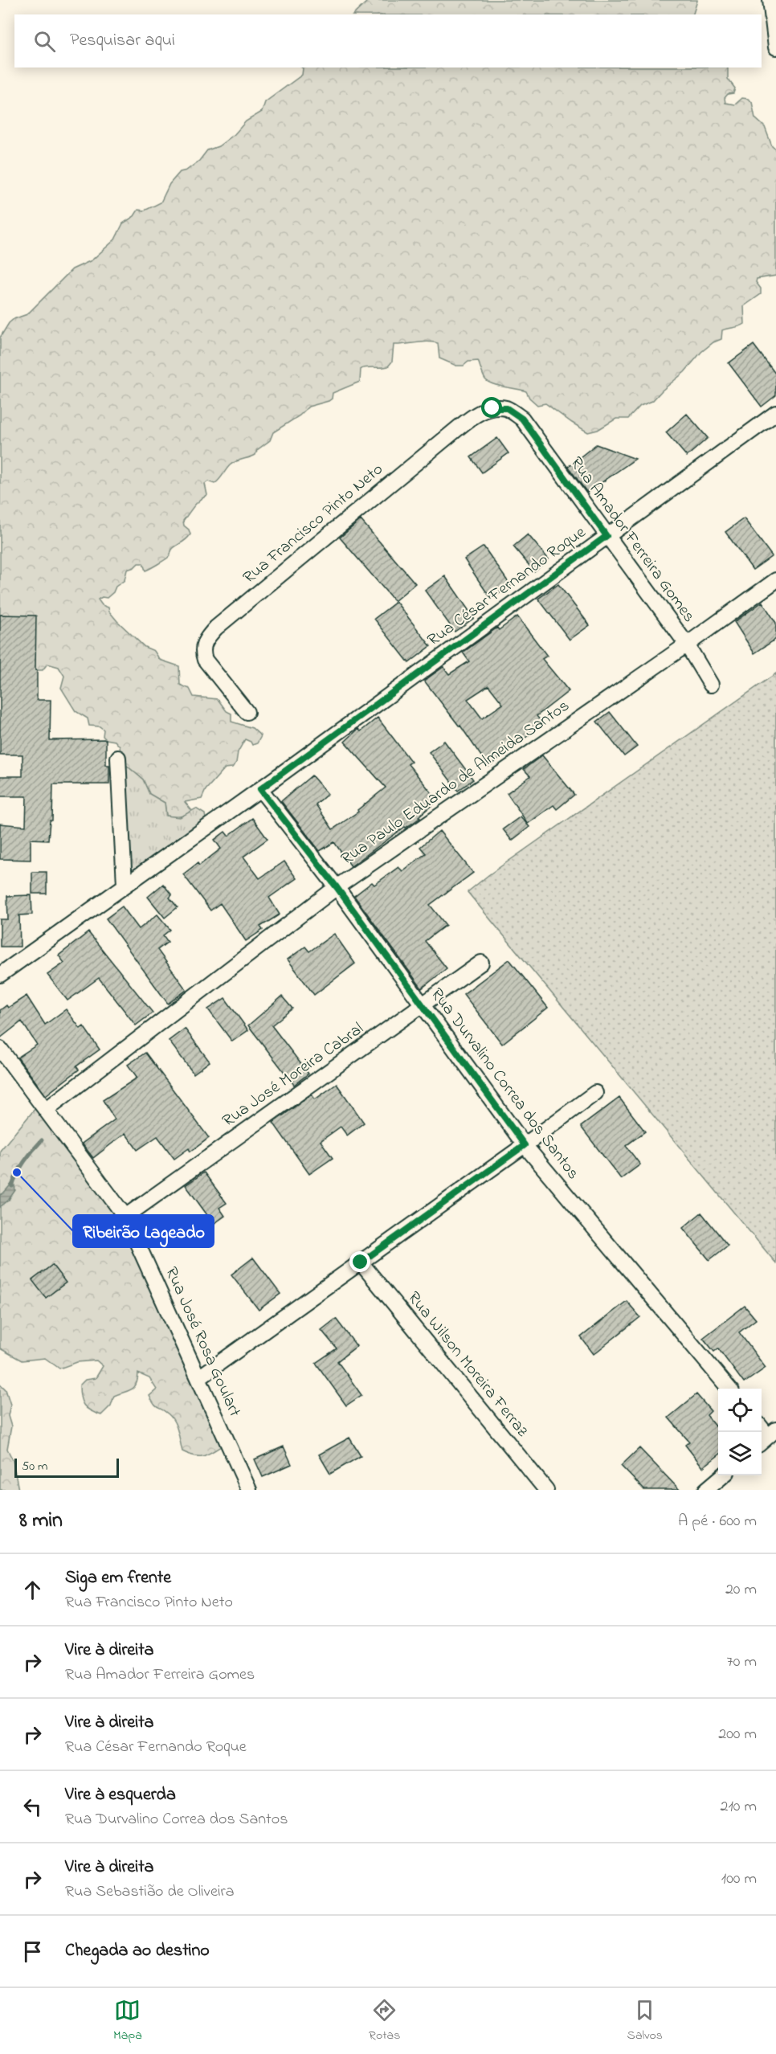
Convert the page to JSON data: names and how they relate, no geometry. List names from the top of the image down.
{
  "streets": {
    "street": [
      "Rua Francisco Pinto Neto",
      "Rua Amador Ferreira Gomes",
      "Rua César Fernando Roque",
      "Rua Paulo Eduardo de Almeida Santos",
      "Rua José Moreira Cabral",
      "Rua Durvalino Correa dos Santos",
      "Rua José Rosa Goulart",
      "Rua Wilson Moreira Ferraz"
    ]
  },
  "crossings": [
    ["Rua Francisco Pinto Neto", "Rua Amador Ferreira Gomes"],
    ["Rua Amador Ferreira Gomes", "Rua César Fernando Roque"],
    ["Rua Amador Ferreira Gomes", "Rua Paulo Eduardo de Almeida Santos"],
    ["Rua César Fernando Roque", "Rua Durvalino Correa dos Santos"],
    ["Rua Paulo Eduardo de Almeida Santos", "Rua Durvalino Correa dos Santos"],
    ["Rua Paulo Eduardo de Almeida Santos", "Rua José Rosa Goulart"],
    ["Rua José Moreira Cabral", "Rua Durvalino Correa dos Santos"],
    ["Rua José Moreira Cabral", "Rua José Rosa Goulart"]
  ],
  "places": ["Ribeirão Lageado"],
  "scale_bar": "50 m",
  "page": {
    "search": "Pesquisar aqui",
    "scale": "50 m",
    "heading": ["8 min", "A pé · 600 m"],
    "list": [
      ["Siga em frente", "Rua Francisco Pinto Neto", "20 m"],
      ["Vire à direita", "Rua Amador Ferreira Gomes", "70 m"],
      ["Vire à direita", "Rua César Fernando Roque", "200 m"],
      ["Vire à esquerda", "Rua Durvalino Correa dos Santos", "210 m"],
      ["Vire à direita", "Rua Sebastião de Oliveira", "100 m"],
      "Chegada ao destino"
    ],
    "nav": ["Mapa", "Rotas", "Salvos"]
  }
}
